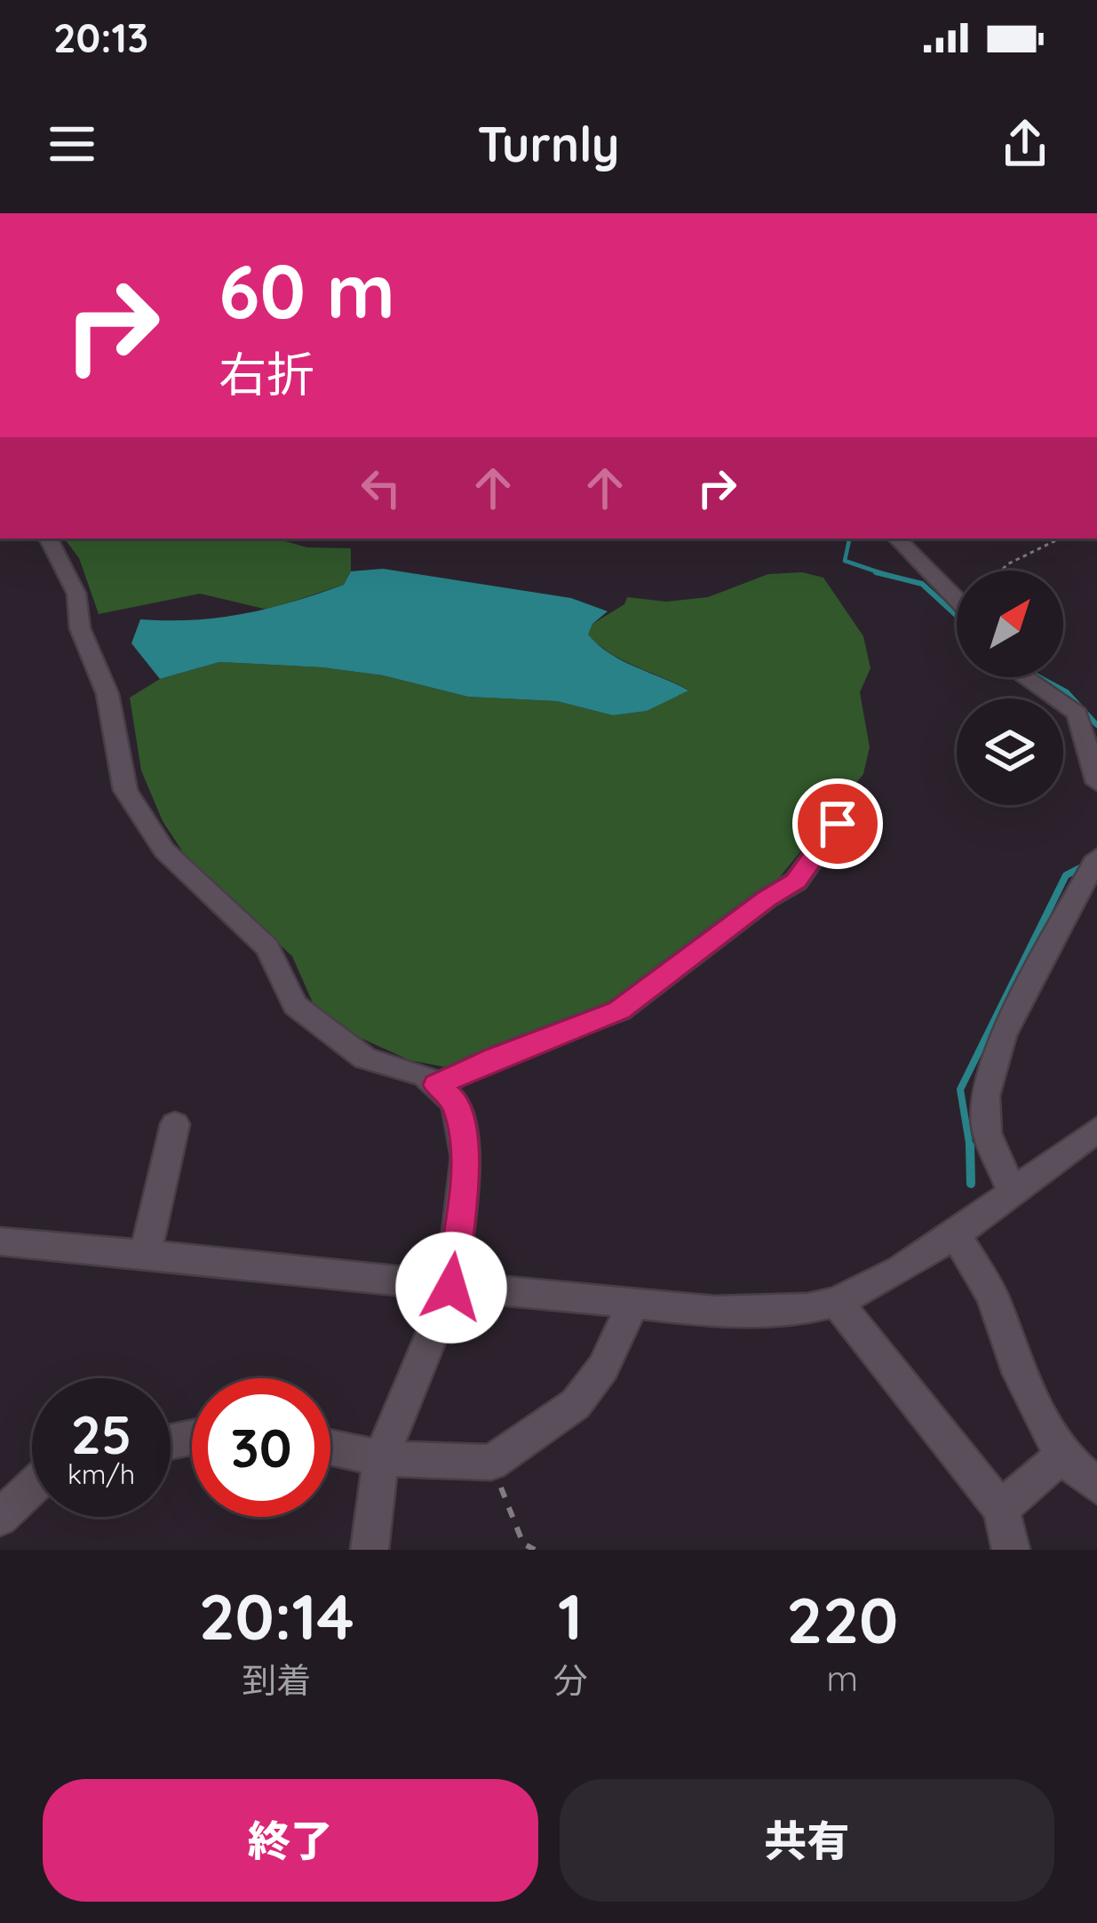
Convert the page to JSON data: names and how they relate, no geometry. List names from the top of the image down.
{
  "north": "top right",
  "page": {
    "status": "20:13",
    "header": "Turnly",
    "turn": ["60 m", "右折"],
    "speed": "25 km/h",
    "limit": "30",
    "eta": [
      "20:14",
      "到着",
      "1",
      "分",
      "220",
      "m"
    ],
    "buttons": ["終了", "共有"]
  }
}
